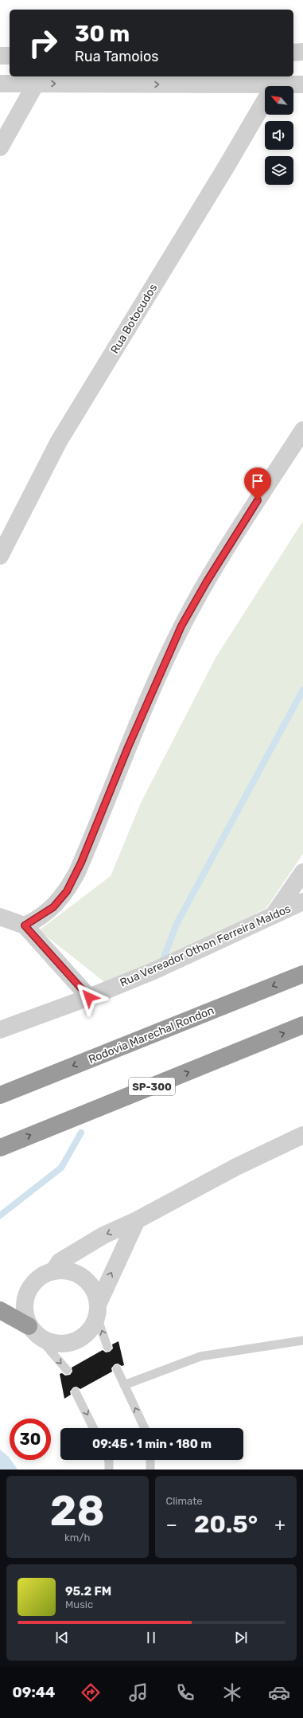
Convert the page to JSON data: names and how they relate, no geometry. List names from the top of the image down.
{
  "streets": {
    "highway": ["Rodovia Marechal Rondon", "SP-300"],
    "street": ["Rua Botocudos", "Rua Vereador Othon Ferreira Maldos"]
  },
  "north": "top left",
  "page": {
    "turn": ["30 m", "Rua Tamoios"],
    "limit": "30",
    "trip": "09:45 · 1 min · 180 m",
    "tile": [
      ["28", "km/h"],
      "Climate"
    ],
    "heat": ["−", "20.5°", "+"],
    "song": ["95.2 FM", "Music"],
    "tabs": "09:44"
  }
}
